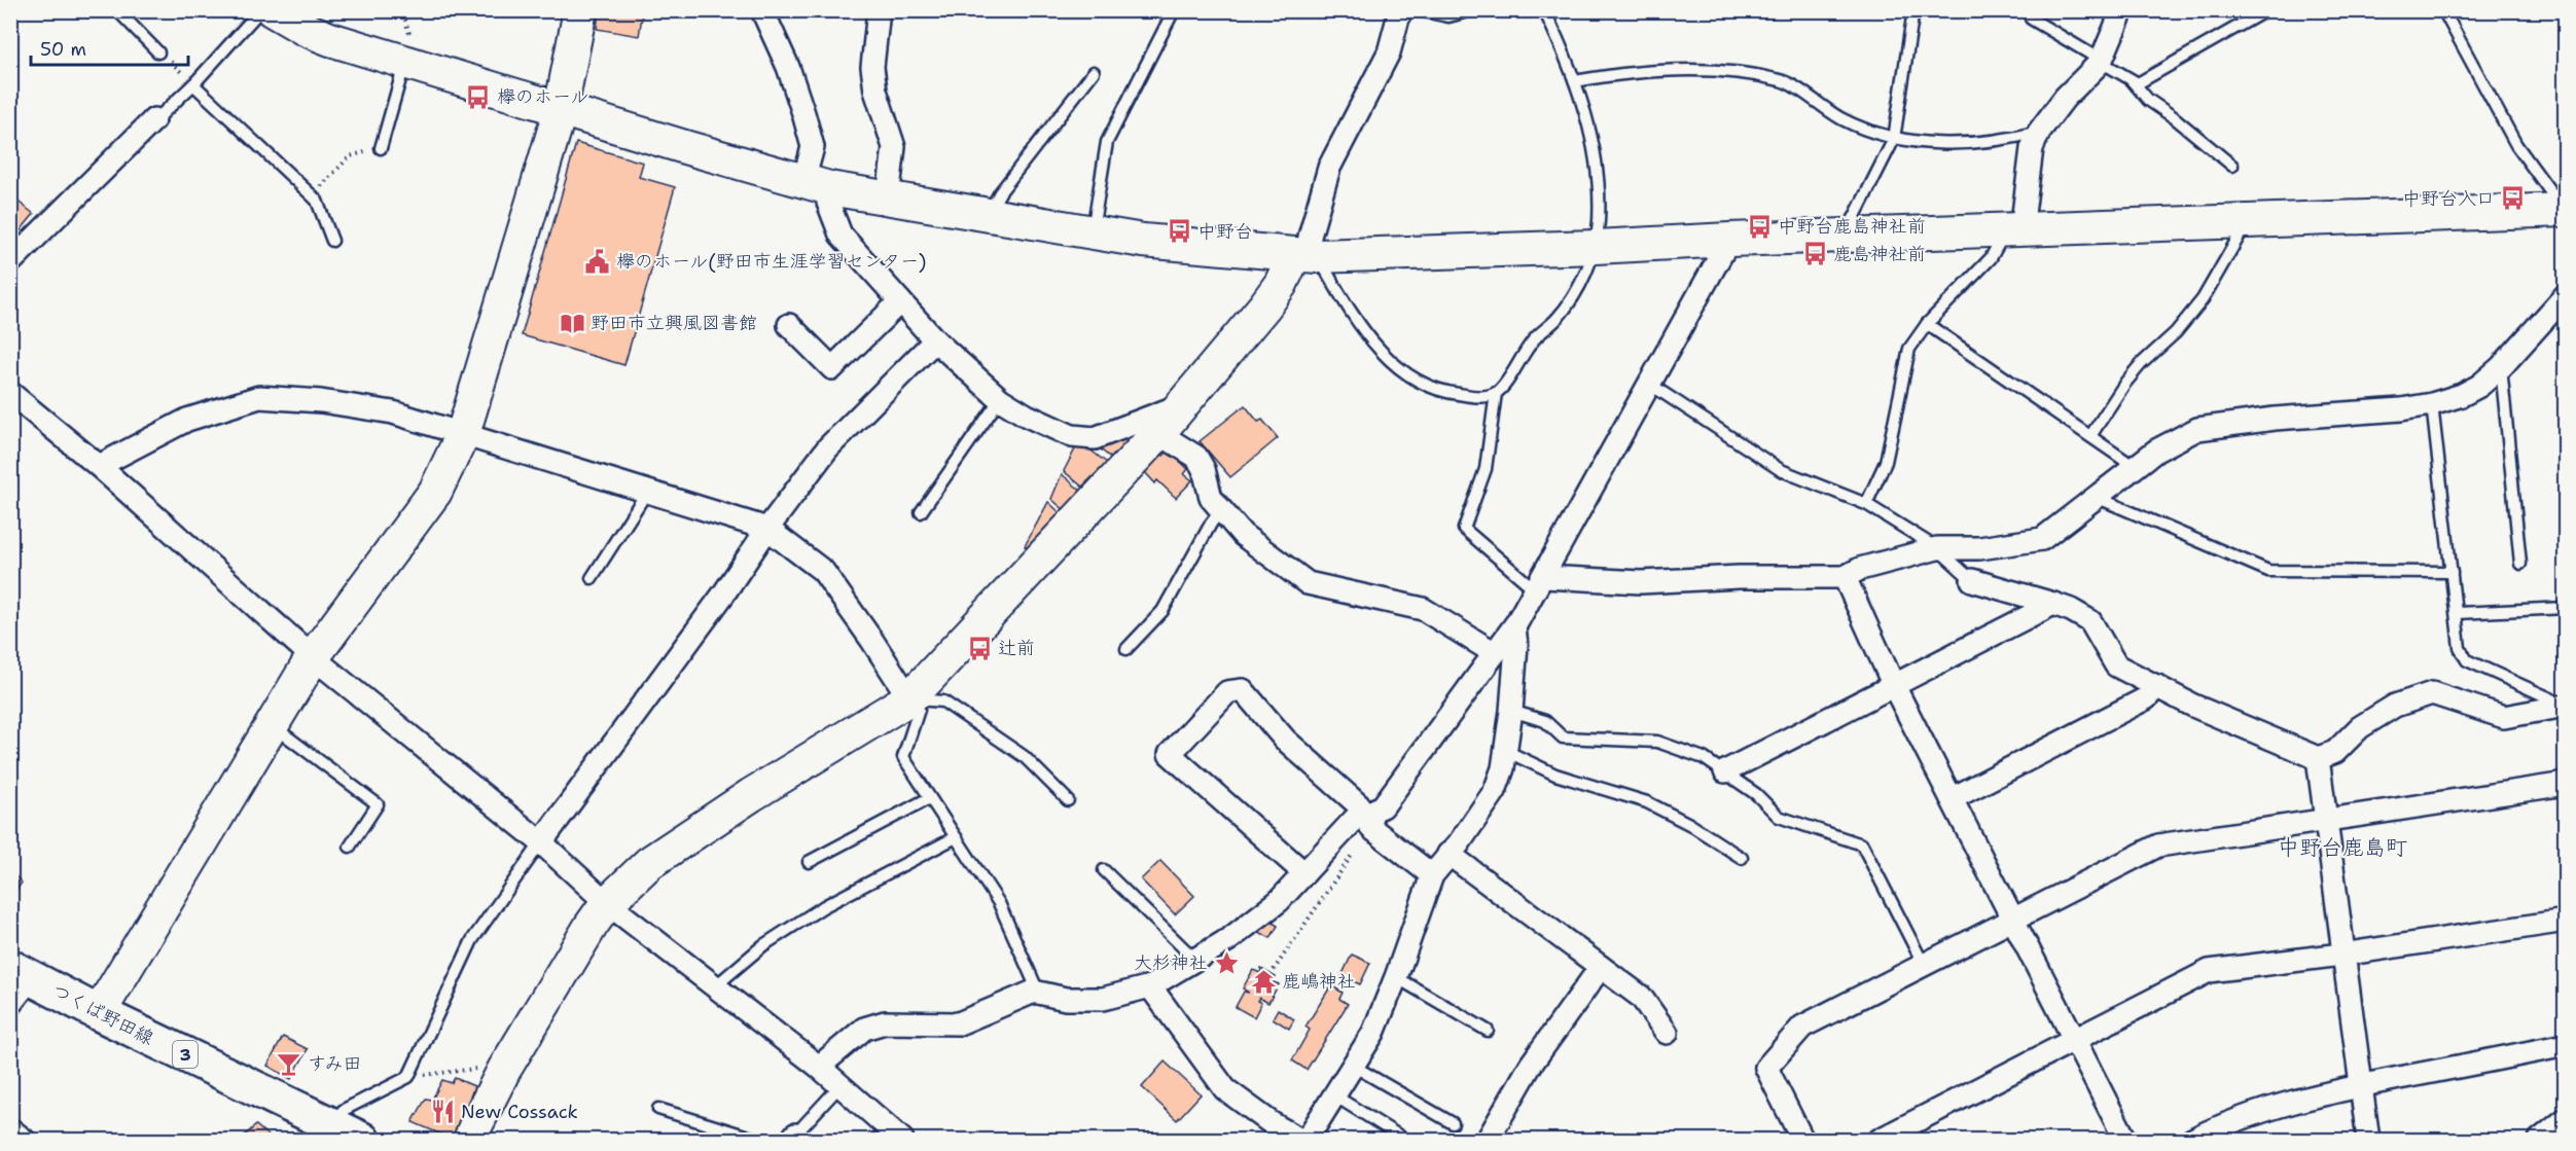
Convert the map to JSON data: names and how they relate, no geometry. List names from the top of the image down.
{
  "streets": {
    "main road": ["つくば野田線", "3"]
  },
  "districts": ["中野台鹿島町"],
  "places": {
    "bus stop": [
      "欅のホール",
      "中野台入口",
      "中野台鹿島神社前",
      "中野台",
      "鹿島神社前",
      "辻前"
    ],
    "public building": ["欅のホール(野田市生涯学習センター)"],
    "library": ["野田市立興風図書館"],
    "place": ["大杉神社"],
    "temple": ["鹿嶋神社"],
    "bar": ["すみ田"],
    "restaurant": ["New Cossack"]
  },
  "scale_bar": "50 m"
}
